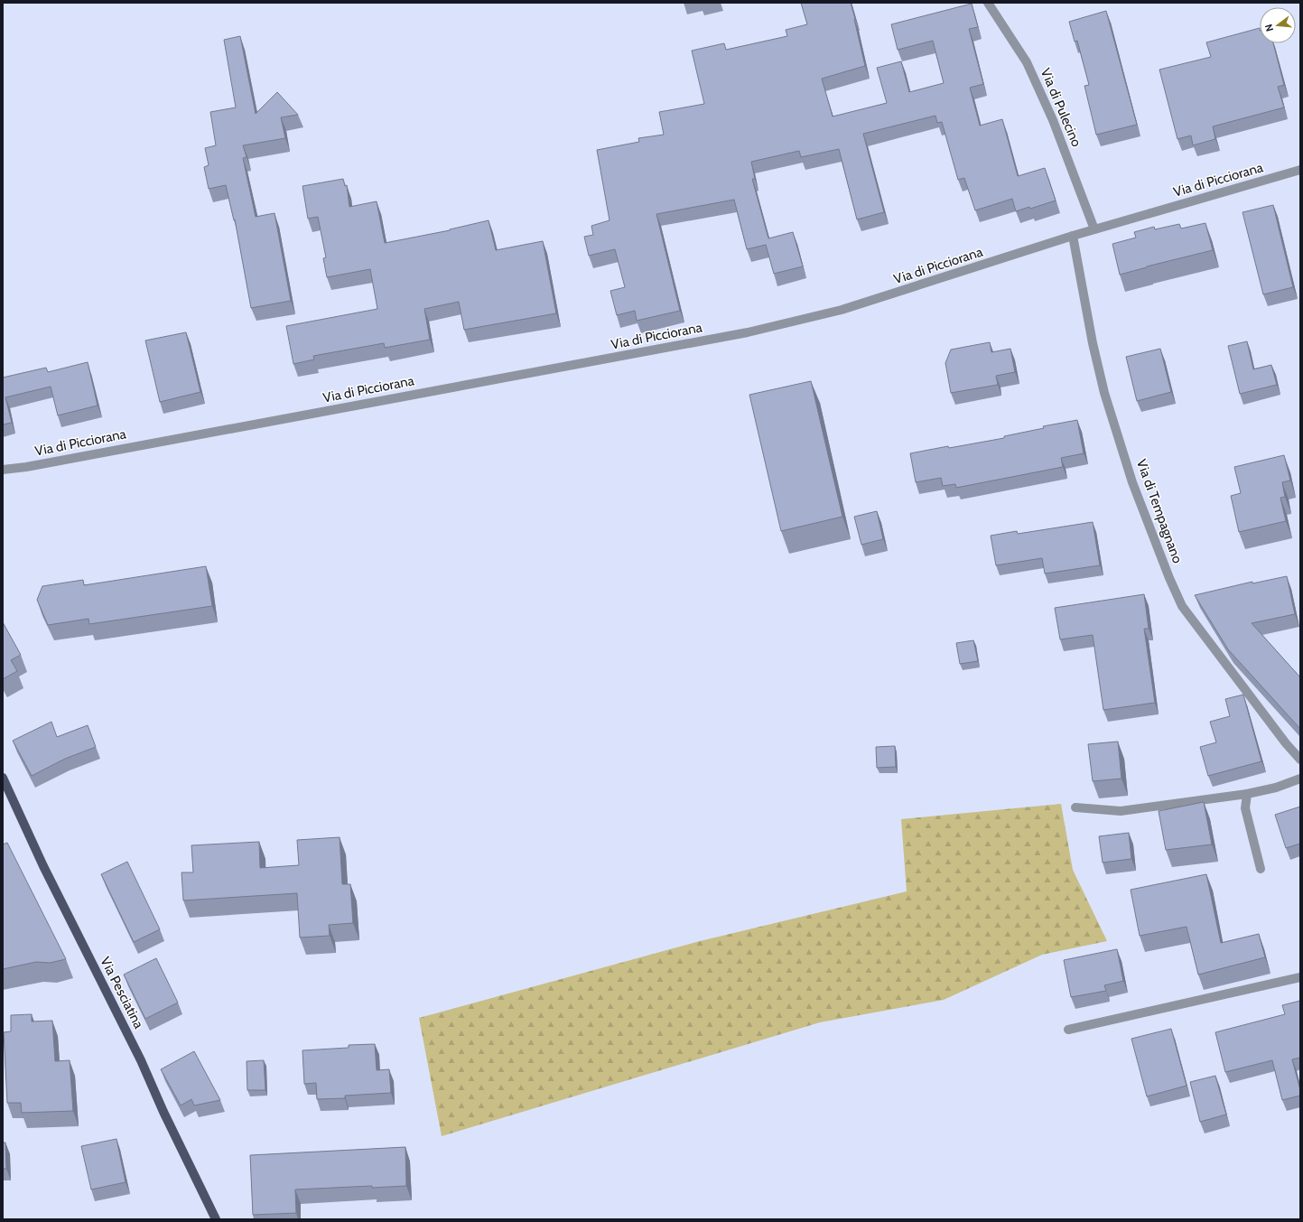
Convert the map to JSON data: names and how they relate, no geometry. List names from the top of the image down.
{
  "streets": {
    "main road": ["Via Pesciatina"],
    "street": ["Via di Pulecino", "Via di Picciorana", "Via di Tempagnano"]
  },
  "crossings": [
    ["Via di Pulecino", "Via di Picciorana"],
    ["Via di Picciorana", "Via di Tempagnano"]
  ],
  "north": "left"
}
